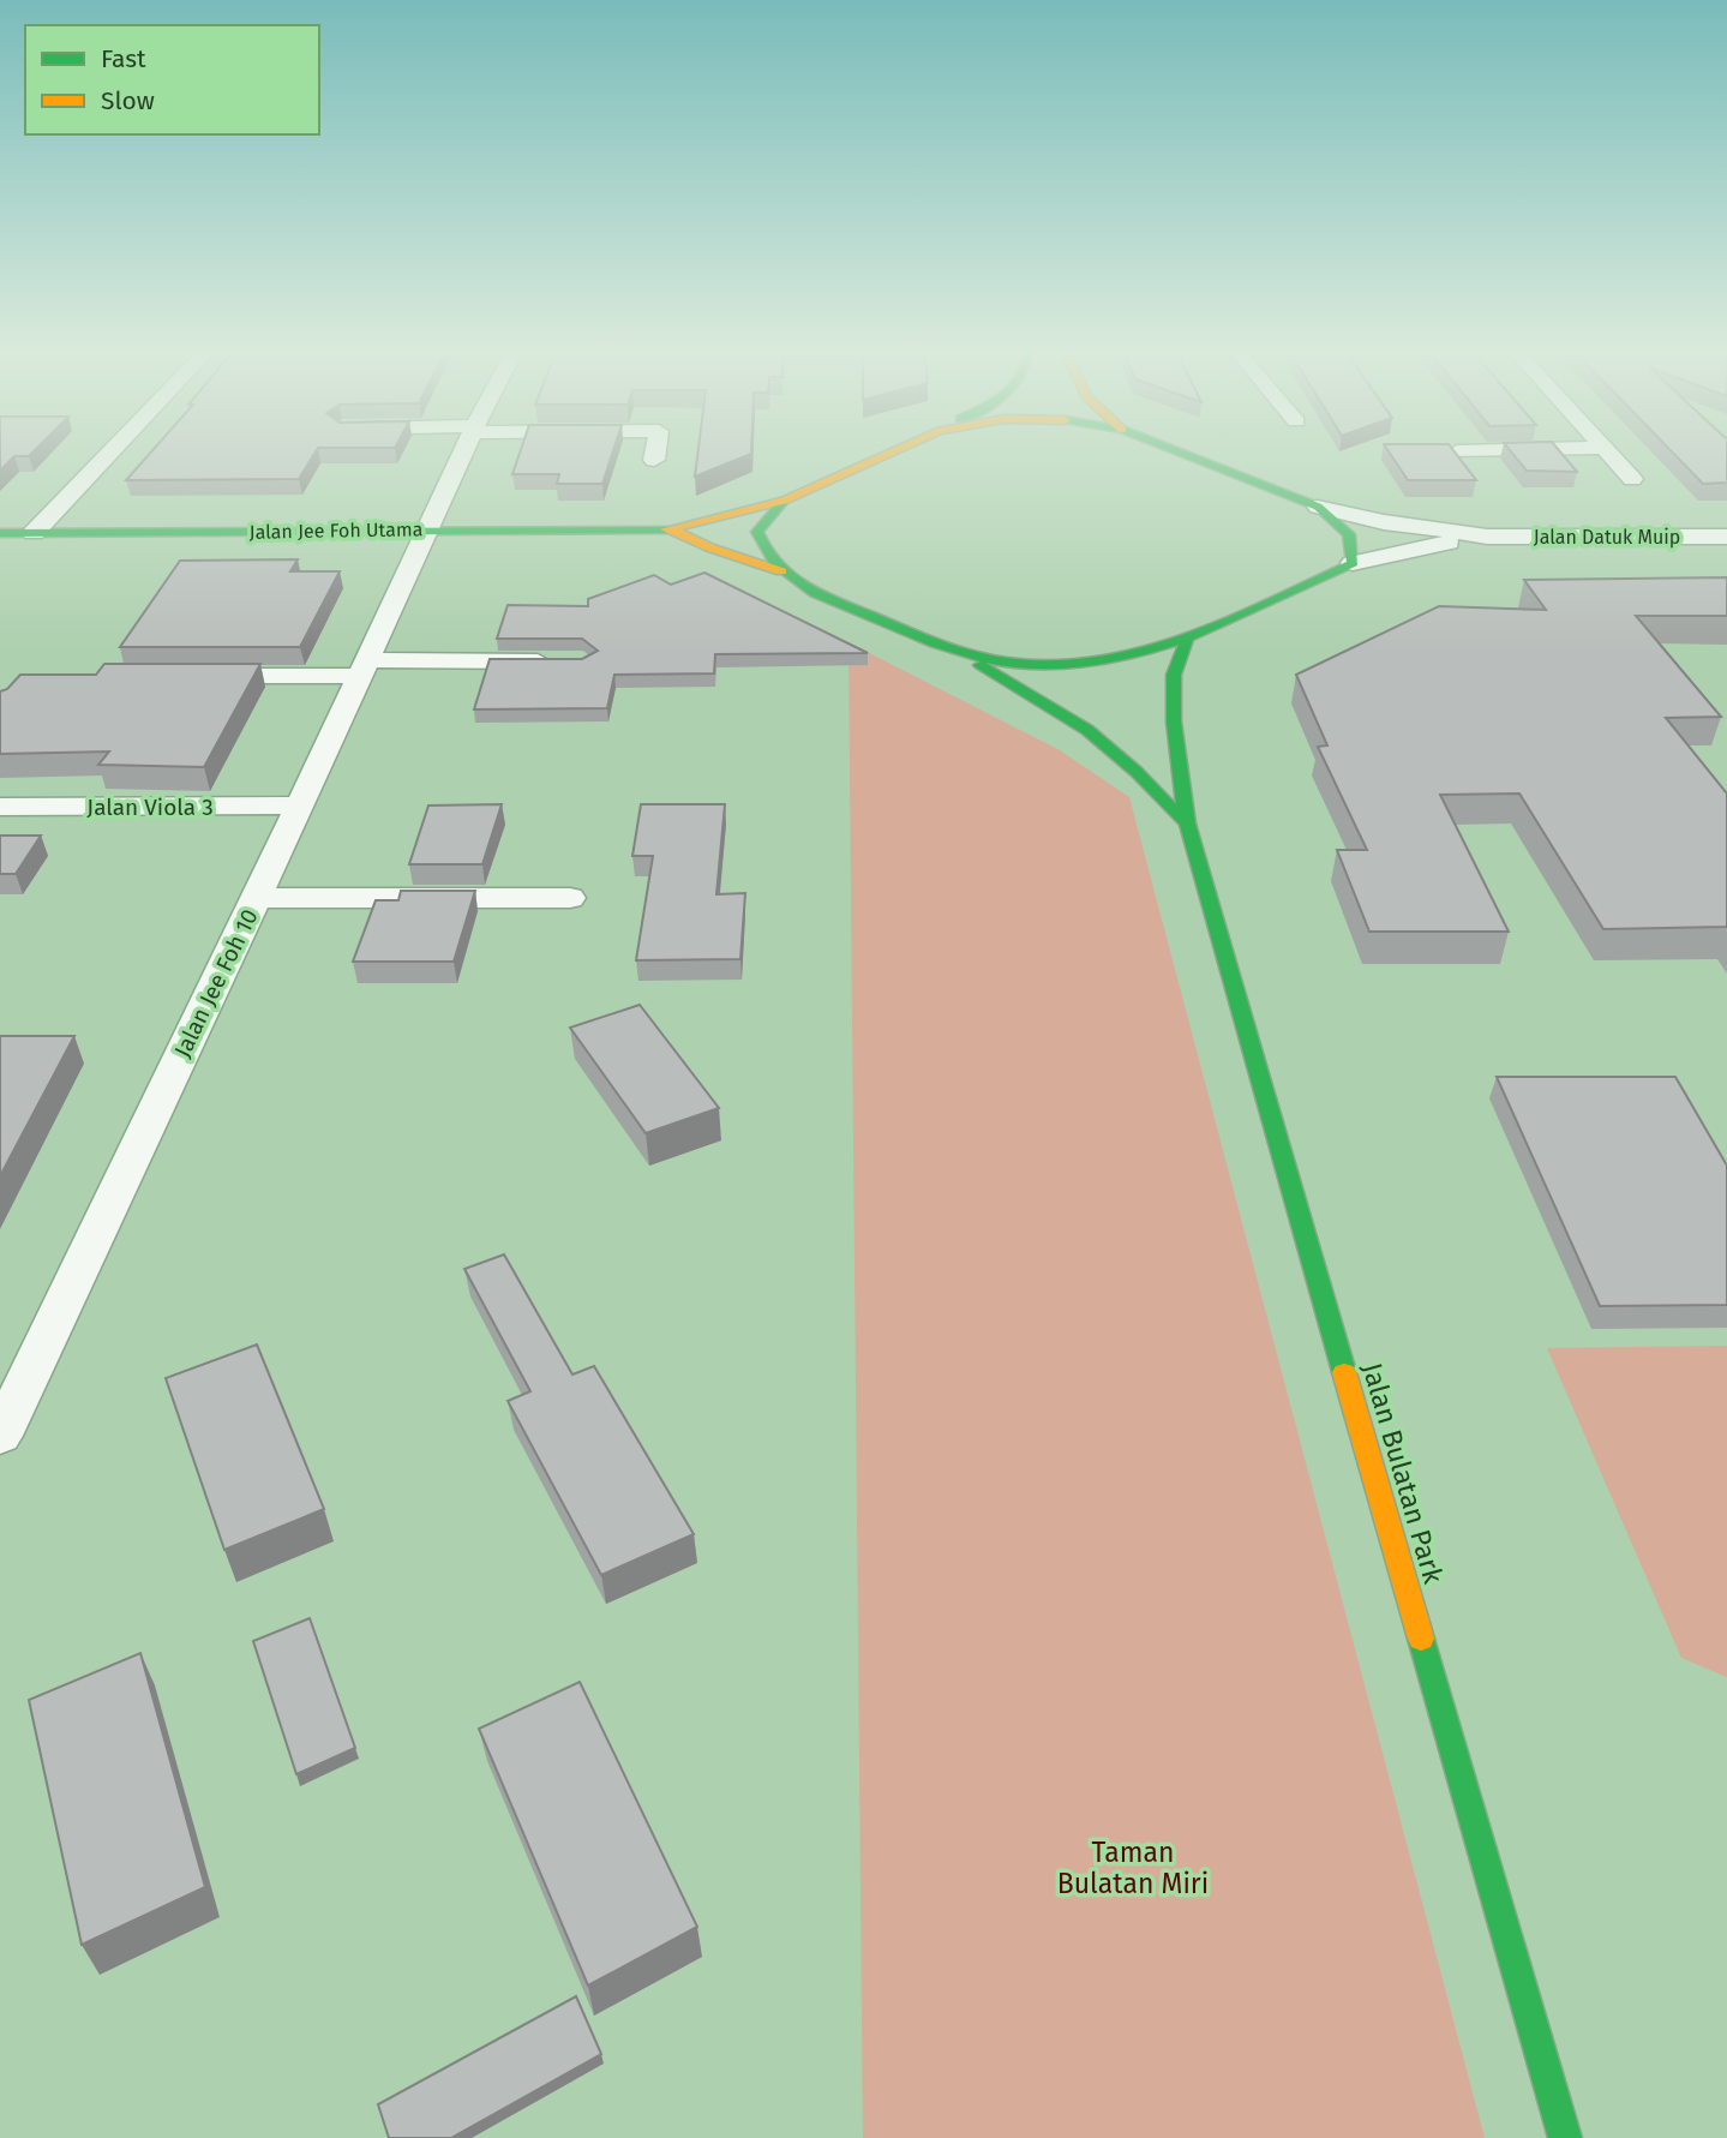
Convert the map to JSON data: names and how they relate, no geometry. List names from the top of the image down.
{
  "streets": {
    "street": [
      "Jalan Jee Foh Utama",
      "Jalan Datuk Muip",
      "Jalan Viola 3",
      "Jalan Jee Foh 10",
      "Jalan Bulatan Park"
    ]
  },
  "crossings": [
    ["Jalan Jee Foh Utama", "Jalan Jee Foh 10"],
    ["Jalan Viola 3", "Jalan Jee Foh 10"]
  ],
  "parks": ["Taman Bulatan Miri"],
  "legend": ["Fast", "Slow"]
}
